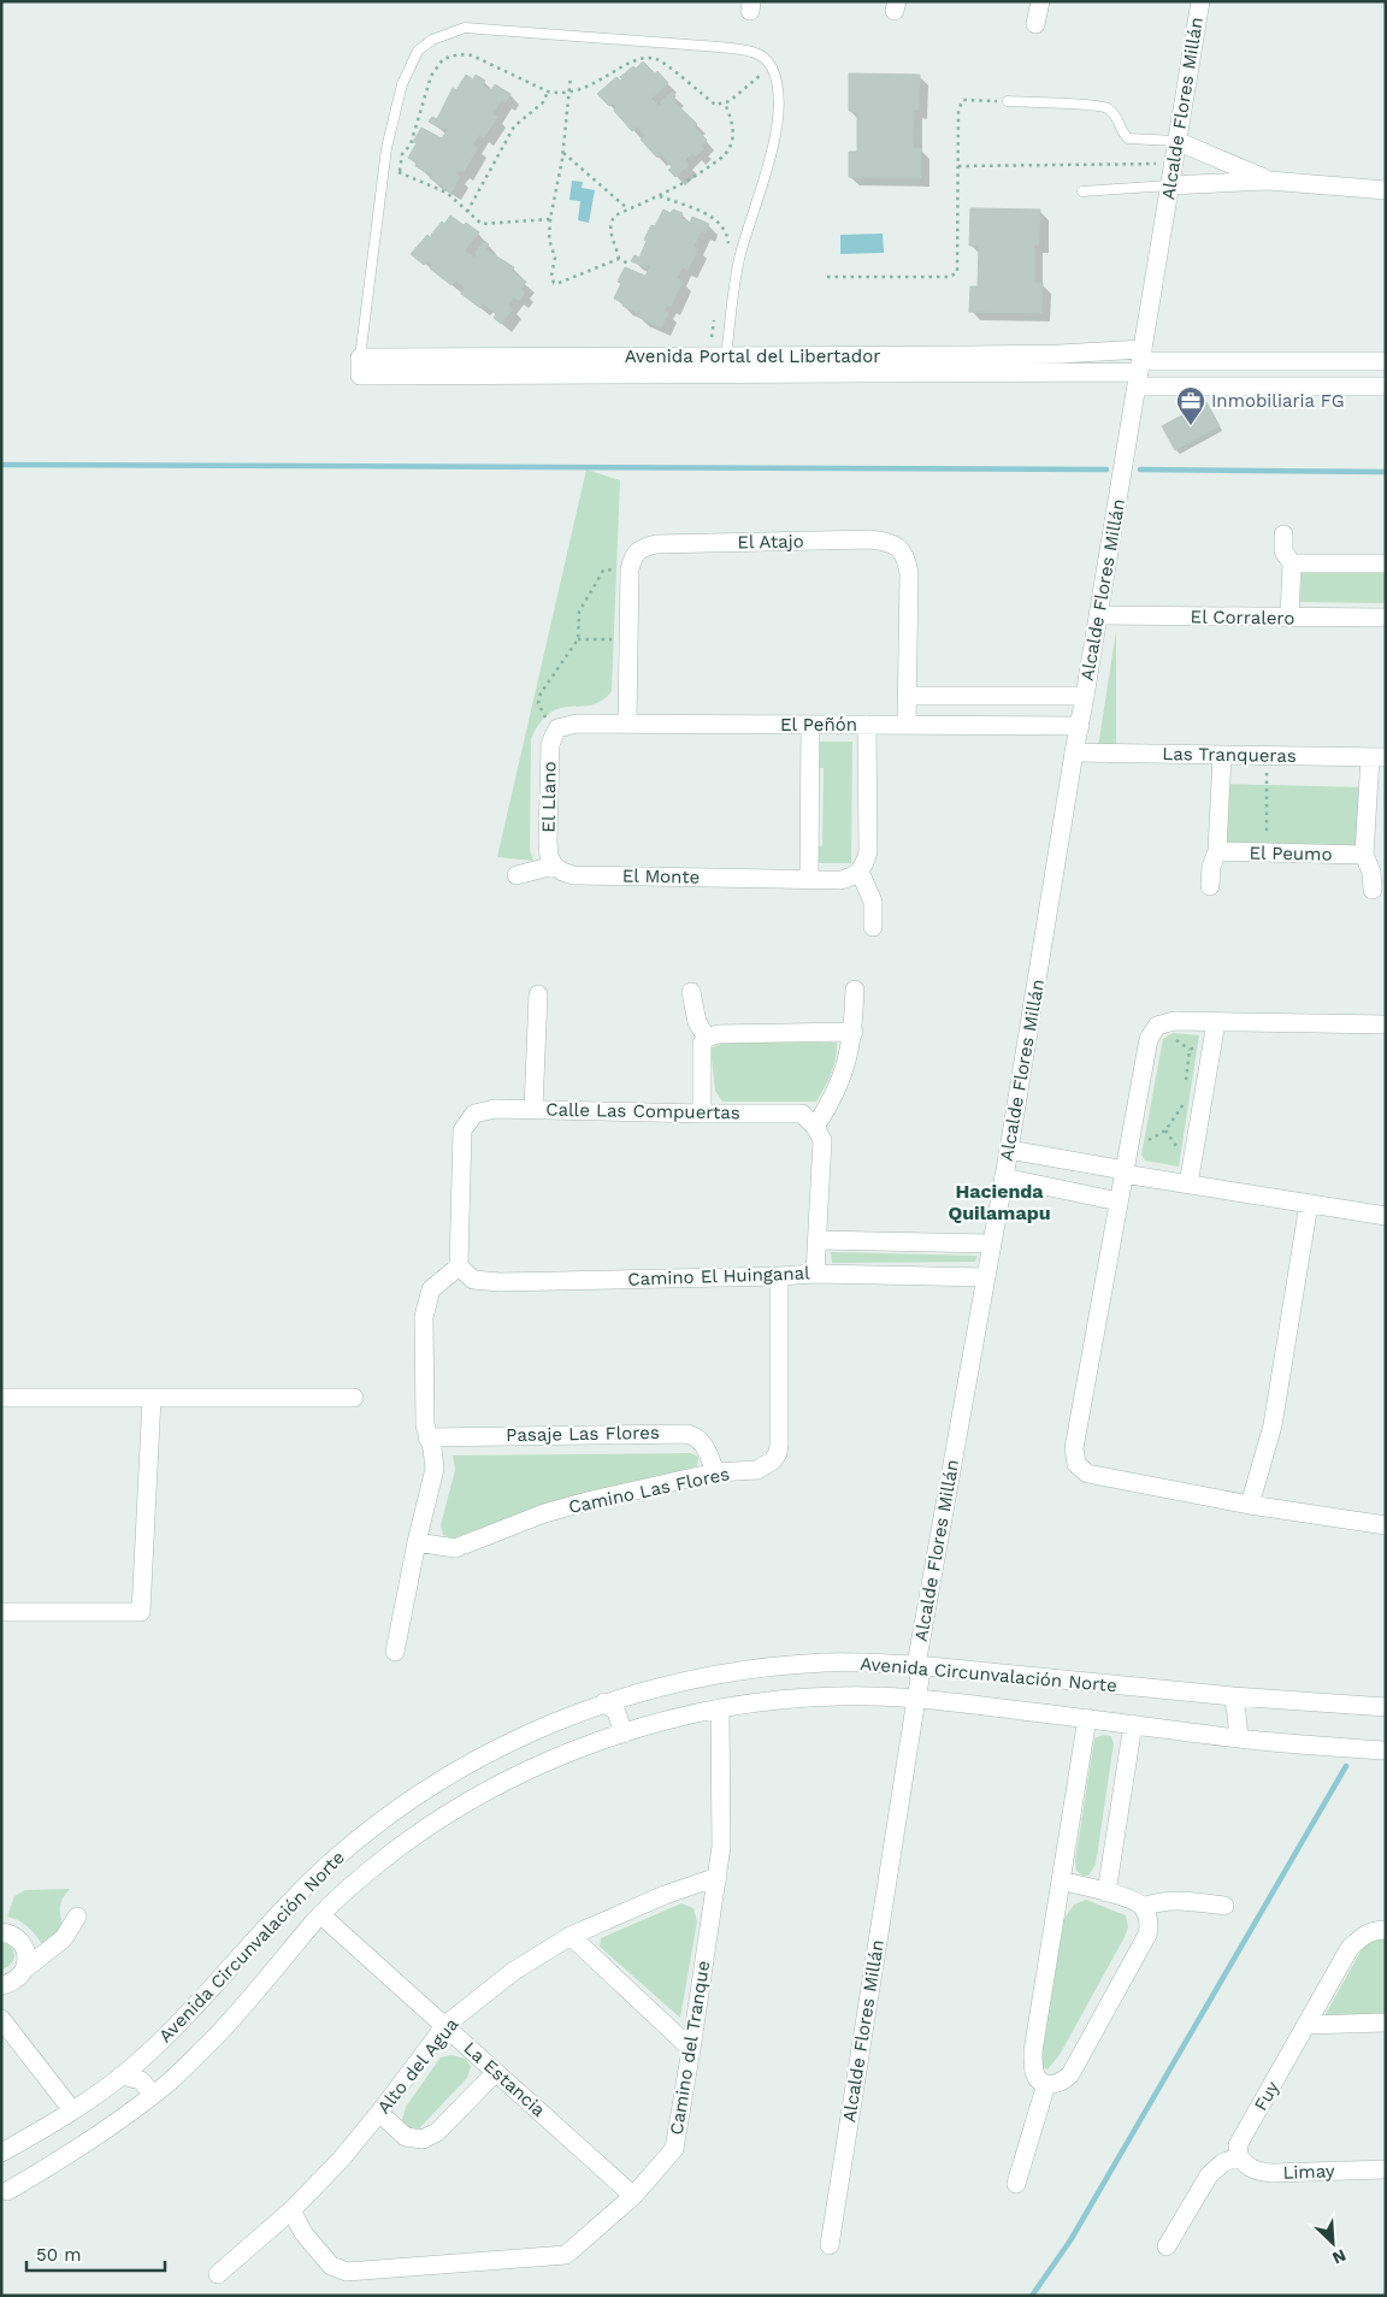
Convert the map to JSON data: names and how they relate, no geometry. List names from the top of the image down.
{
  "streets": {
    "street": [
      "Alcalde Flores Millán",
      "Avenida Portal del Libertador",
      "El Atajo",
      "El Corralero",
      "El Peñón",
      "Las Tranqueras",
      "El Llano",
      "El Peumo",
      "El Monte",
      "Calle Las Compuertas",
      "Camino El Huinganal",
      "Pasaje Las Flores",
      "Camino Las Flores",
      "Avenida Circunvalación Norte",
      "Camino del Tranque",
      "Alto del Agua",
      "La Estancia",
      "Fuy",
      "Limay"
    ]
  },
  "crossings": [
    ["Alcalde Flores Millán", "Avenida Portal del Libertador"],
    ["Alcalde Flores Millán", "El Corralero"],
    ["Alcalde Flores Millán", "El Peñón"],
    ["Alcalde Flores Millán", "Las Tranqueras"],
    ["Alcalde Flores Millán", "Camino El Huinganal"],
    ["Alcalde Flores Millán", "Avenida Circunvalación Norte"],
    ["El Atajo", "El Peñón"],
    ["El Peñón", "El Llano"],
    ["El Llano", "El Monte"],
    ["Calle Las Compuertas", "Camino El Huinganal"],
    ["Camino El Huinganal", "Camino Las Flores"],
    ["Pasaje Las Flores", "Camino Las Flores"],
    ["Avenida Circunvalación Norte", "Camino del Tranque"],
    ["Avenida Circunvalación Norte", "La Estancia"],
    ["Camino del Tranque", "Alto del Agua"],
    ["Camino del Tranque", "La Estancia"],
    ["Alto del Agua", "La Estancia"],
    ["Fuy", "Limay"]
  ],
  "districts": ["Hacienda Quilamapu"],
  "places": {
    "office": ["Inmobiliaria FG"]
  },
  "scale_bar": "50 m",
  "north": "bottom right"
}
